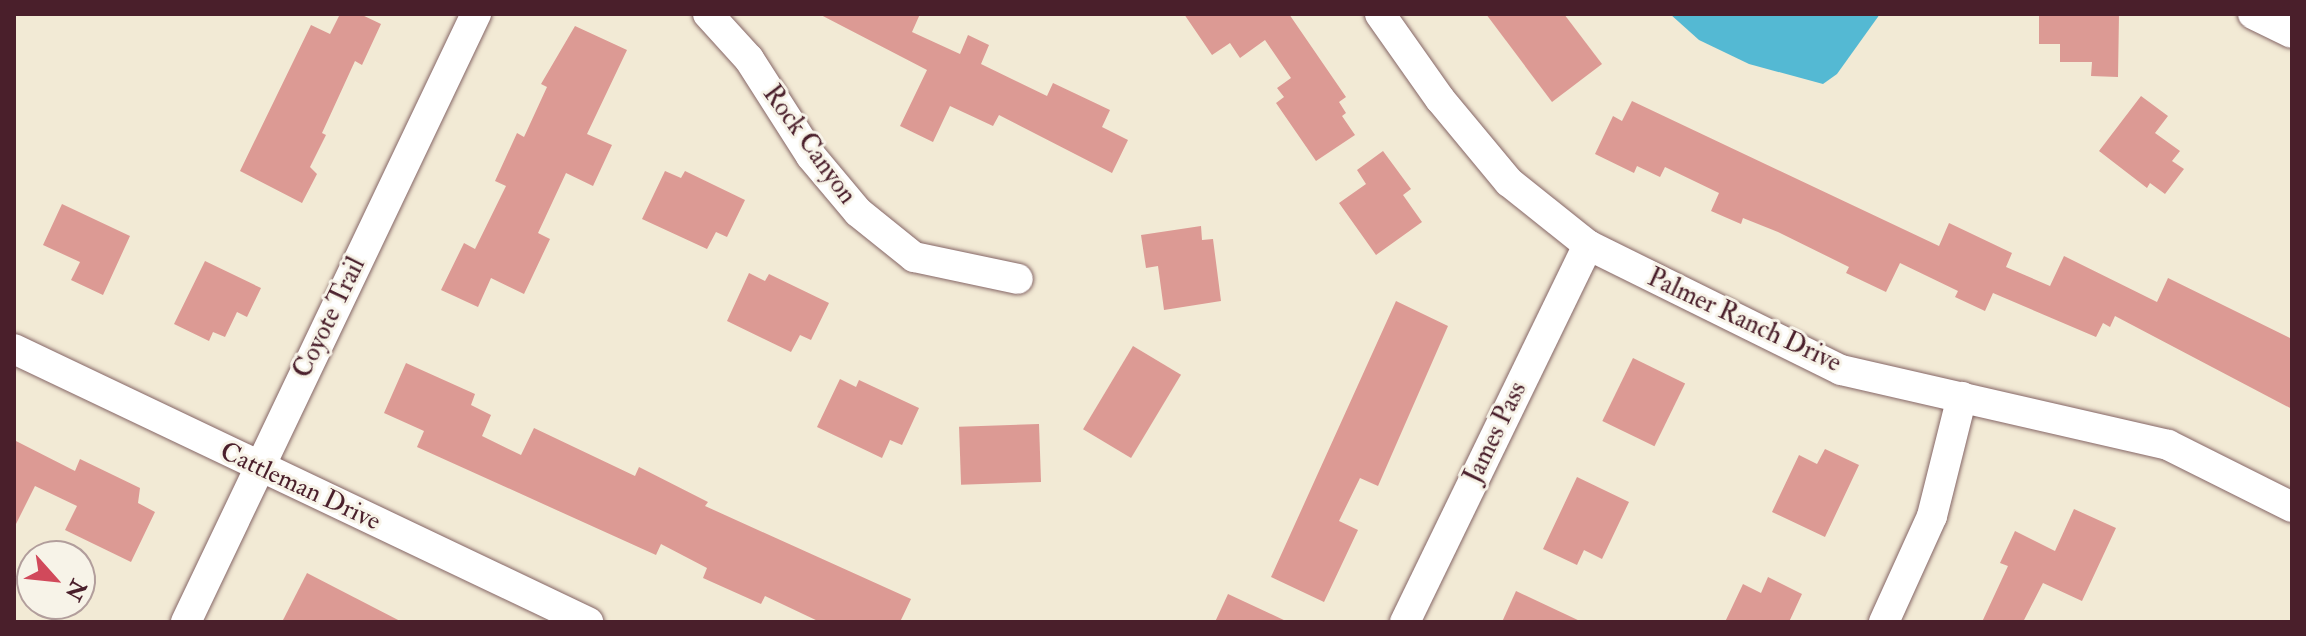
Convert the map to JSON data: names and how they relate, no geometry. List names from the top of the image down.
{
  "streets": {
    "street": [
      "Rock Canyon",
      "Coyote Trail",
      "Palmer Ranch Drive",
      "James Pass",
      "Cattleman Drive"
    ]
  },
  "crossings": [
    ["Coyote Trail", "Cattleman Drive"],
    ["Palmer Ranch Drive", "James Pass"]
  ],
  "north": "bottom right"
}
